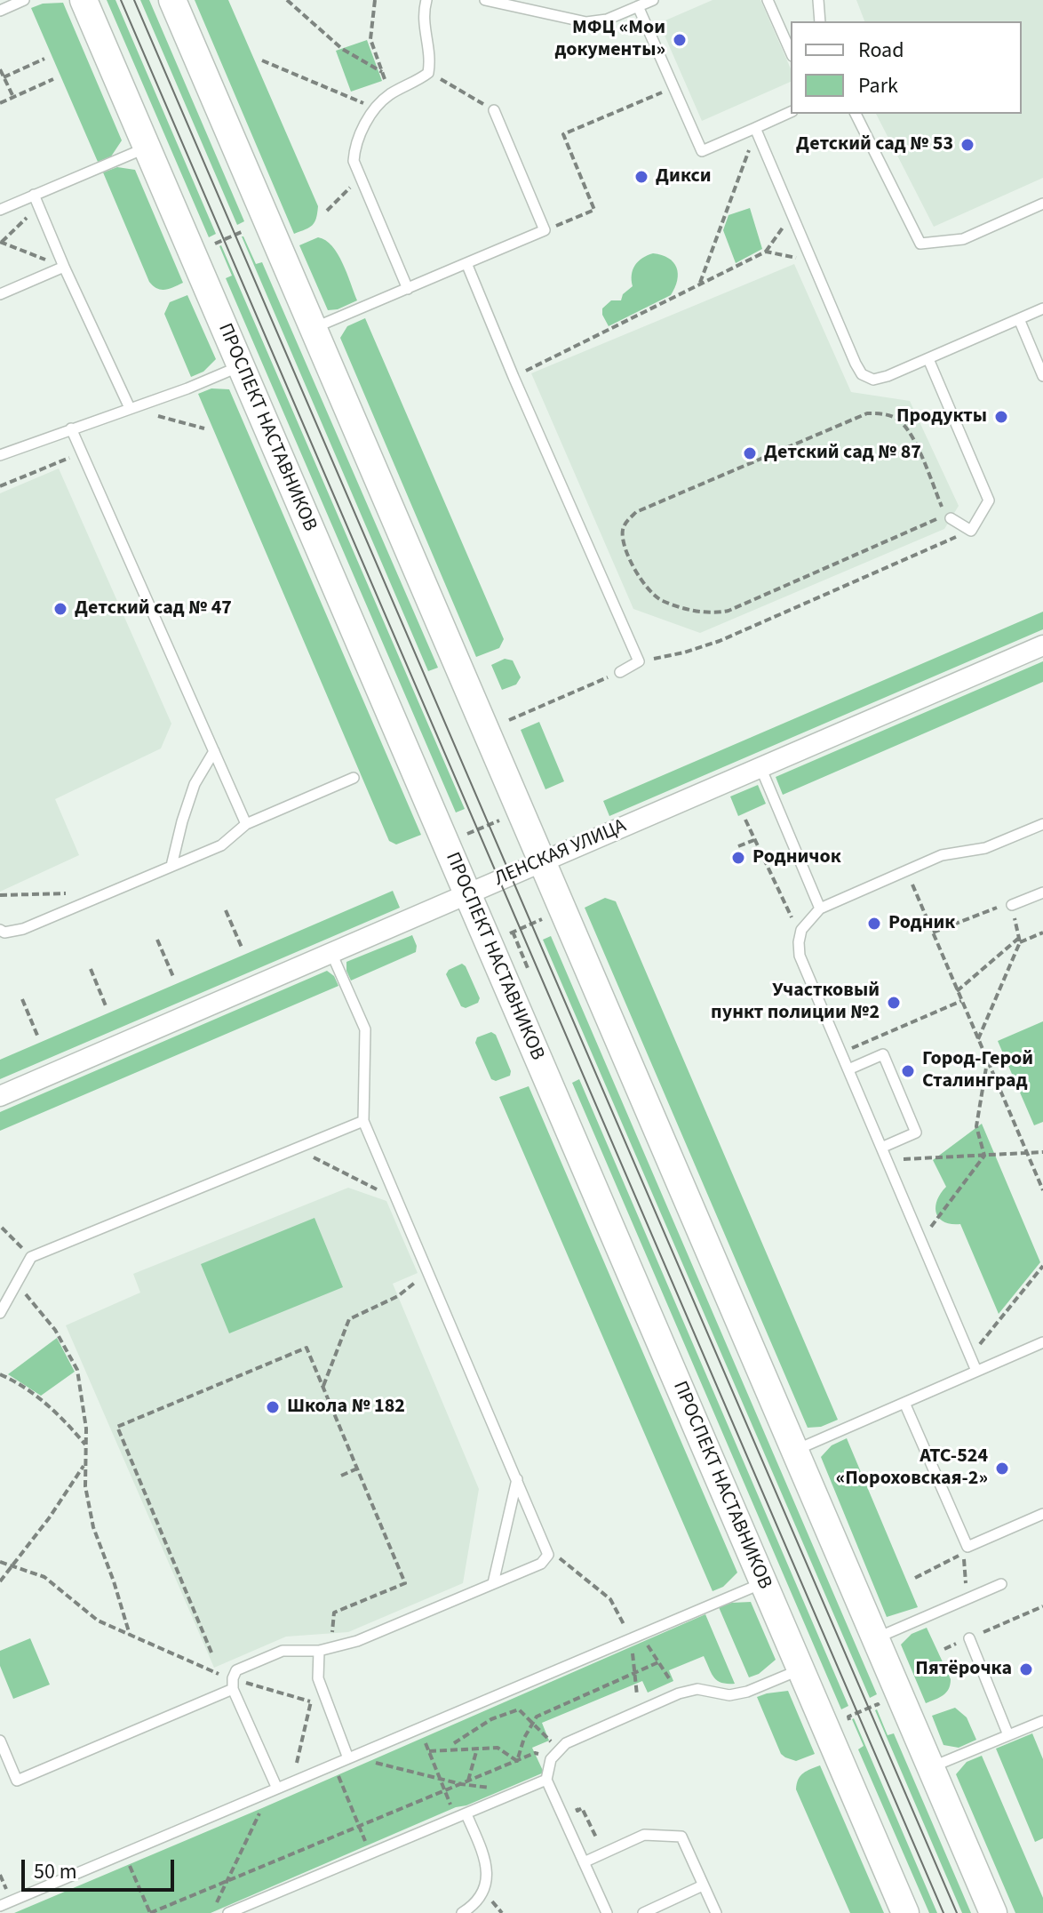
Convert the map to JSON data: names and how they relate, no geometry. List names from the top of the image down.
{
  "streets": {
    "main road": ["ПРОСПЕКТ НАСТАВНИКОВ"],
    "street": ["ЛЕНСКАЯ УЛИЦА"]
  },
  "crossings": [
    ["ПРОСПЕКТ НАСТАВНИКОВ", "ЛЕНСКАЯ УЛИЦА"]
  ],
  "places": [
    "МФЦ «Мои документы»",
    "Детский сад № 53",
    "Дикси",
    "Продукты",
    "Детский сад № 87",
    "Детский сад № 47",
    "Родничок",
    "Родник",
    "Участковый пункт полиции №2",
    "Город-Герой Сталинград",
    "Школа № 182",
    "АТС-524 «Пороховская-2»",
    "Пятёрочка"
  ],
  "legend": ["Road", "Park"],
  "scale_bar": "50 m"
}
